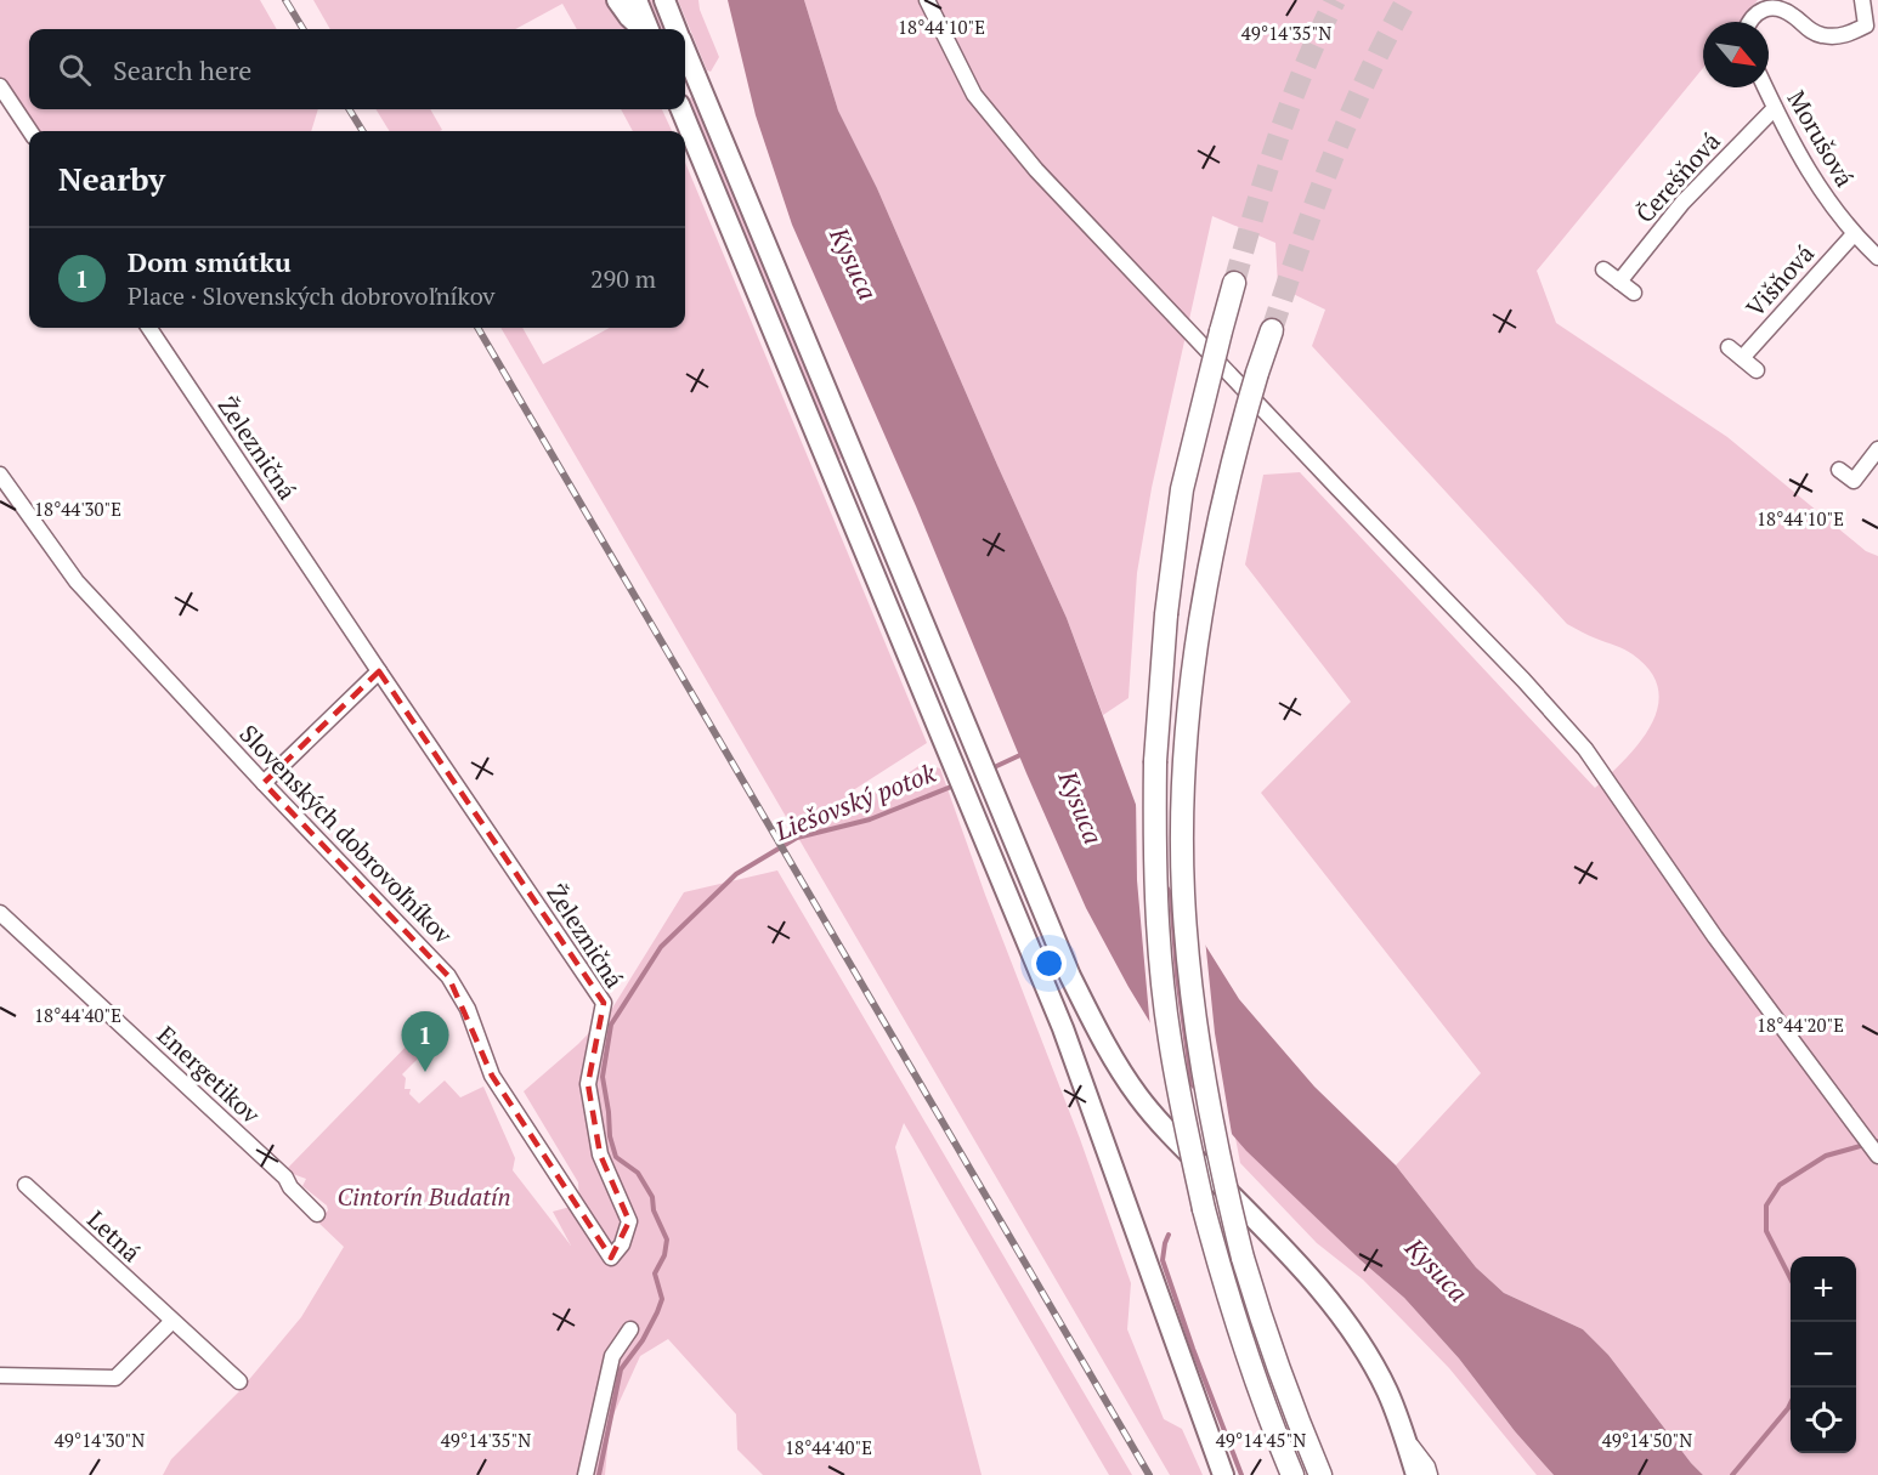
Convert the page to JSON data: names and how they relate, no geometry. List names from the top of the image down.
{
  "streets": {
    "street": [
      "Morušová",
      "Čerešňová",
      "Višňová",
      "Železničná",
      "Slovenských dobrovoľníkov",
      "Energetikov",
      "Letná"
    ]
  },
  "crossings": [
    ["Morušová", "Čerešňová"],
    ["Morušová", "Višňová"],
    ["Železničná", "Slovenských dobrovoľníkov"]
  ],
  "water": ["Kysuca", "Liešovský potok"],
  "parks": ["Cintorín Budatín"],
  "north": "bottom right",
  "page": {
    "search": "Search here",
    "heading": "Nearby",
    "list": [
      {
        "mark": "1",
        "name": "Dom smútku",
        "note": "Place · Slovenských dobrovoľníkov",
        "value": "290 m"
      }
    ],
    "pins": "1",
    "map_buttons": ["+", "−"]
  },
  "coordinates": [
    "18°44'10\"E",
    "49°14'35\"N",
    "18°44'30\"E",
    "18°44'40\"E",
    "18°44'20\"E",
    "49°14'30\"N",
    "49°14'45\"N",
    "49°14'50\"N"
  ]
}
